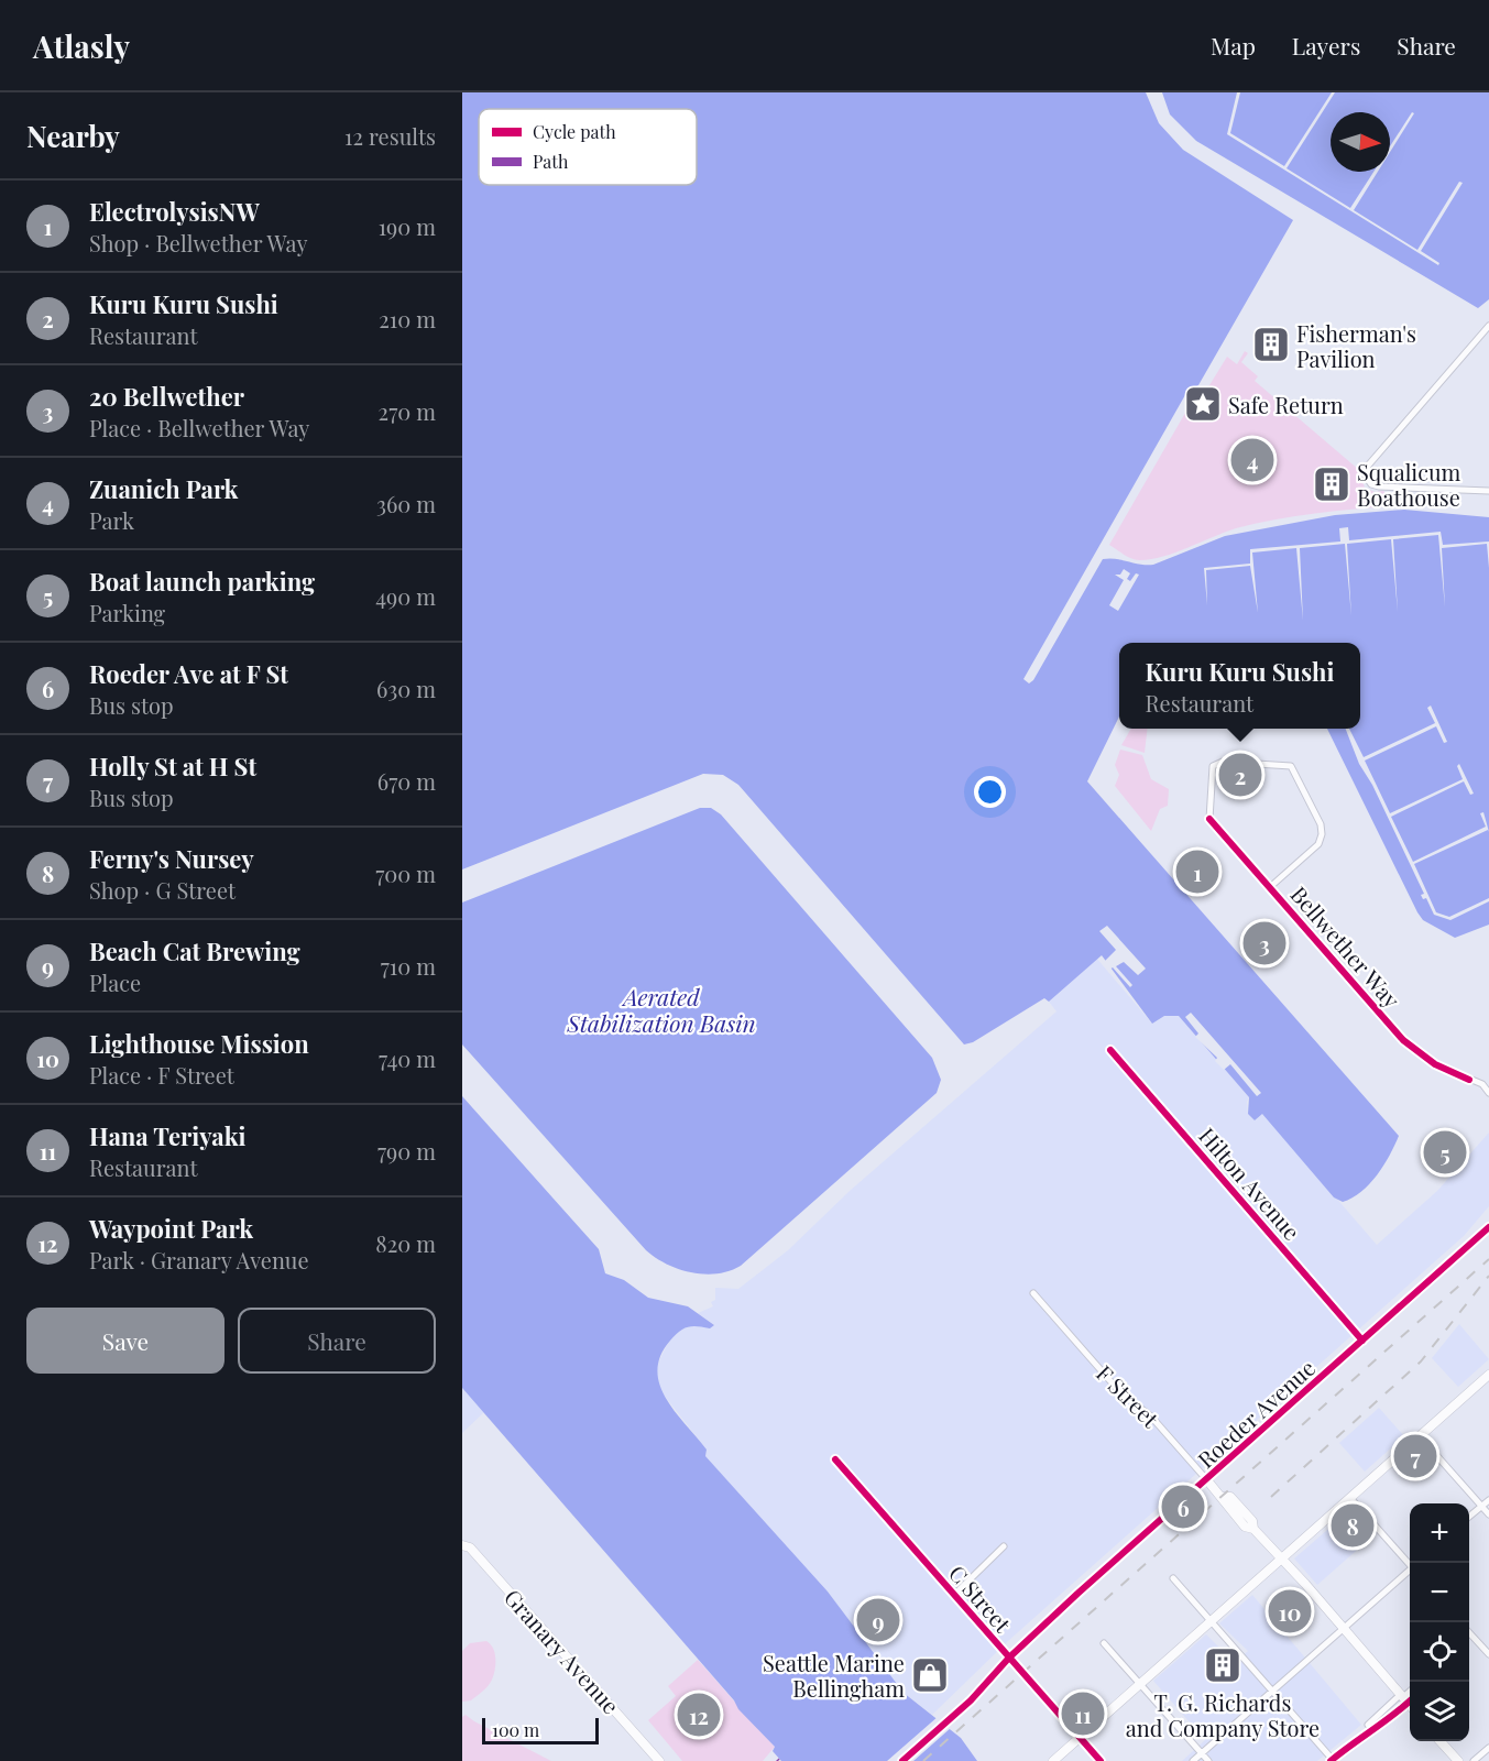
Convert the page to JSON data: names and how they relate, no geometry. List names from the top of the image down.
{
  "streets": {
    "main road": ["F Street", "Roeder Avenue", "Granary Avenue"],
    "street": ["Bellwether Way", "Hilton Avenue", "C Street"]
  },
  "crossings": [
    ["Hilton Avenue", "Roeder Avenue"],
    ["F Street", "Roeder Avenue"],
    ["Roeder Avenue", "C Street"]
  ],
  "water": ["Aerated Stabilization Basin"],
  "places": {
    "building": ["Fisherman's Pavilion", "Squalicum Boathouse", "T. G. Richards and Company Store"],
    "place": ["Safe Return"],
    "shop": ["Seattle Marine Bellingham"]
  },
  "legend": ["Cycle path", "Path"],
  "scale_bar": "100 m",
  "north": "right",
  "page": {
    "header": "Atlasly",
    "nav": ["Map", "Layers", "Share"],
    "heading": ["Nearby", "12 results"],
    "list": [
      {
        "mark": "1",
        "name": "ElectrolysisNW",
        "note": "Shop · Bellwether Way",
        "value": "190 m"
      },
      {
        "mark": "2",
        "name": "Kuru Kuru Sushi",
        "note": "Restaurant",
        "value": "210 m"
      },
      {
        "mark": "3",
        "name": "20 Bellwether",
        "note": "Place · Bellwether Way",
        "value": "270 m"
      },
      {
        "mark": "4",
        "name": "Zuanich Park",
        "note": "Park",
        "value": "360 m"
      },
      {
        "mark": "5",
        "name": "Boat launch parking",
        "note": "Parking",
        "value": "490 m"
      },
      {
        "mark": "6",
        "name": "Roeder Ave at F St",
        "note": "Bus stop",
        "value": "630 m"
      },
      {
        "mark": "7",
        "name": "Holly St at H St",
        "note": "Bus stop",
        "value": "670 m"
      },
      {
        "mark": "8",
        "name": "Ferny's Nursey",
        "note": "Shop · G Street",
        "value": "700 m"
      },
      {
        "mark": "9",
        "name": "Beach Cat Brewing",
        "note": "Place",
        "value": "710 m"
      },
      {
        "mark": "10",
        "name": "Lighthouse Mission",
        "note": "Place · F Street",
        "value": "740 m"
      },
      {
        "mark": "11",
        "name": "Hana Teriyaki",
        "note": "Restaurant",
        "value": "790 m"
      },
      {
        "mark": "12",
        "name": "Waypoint Park",
        "note": "Park · Granary Avenue",
        "value": "820 m"
      }
    ],
    "pins": [
      "4",
      "2",
      "1",
      "3",
      "5",
      "7",
      "6",
      "8",
      "10",
      "9",
      "11",
      "12"
    ],
    "popup": ["Kuru Kuru Sushi", "Restaurant"],
    "buttons": ["Save", "Share"],
    "map_buttons": ["+", "−"],
    "scale": "100 m"
  }
}
